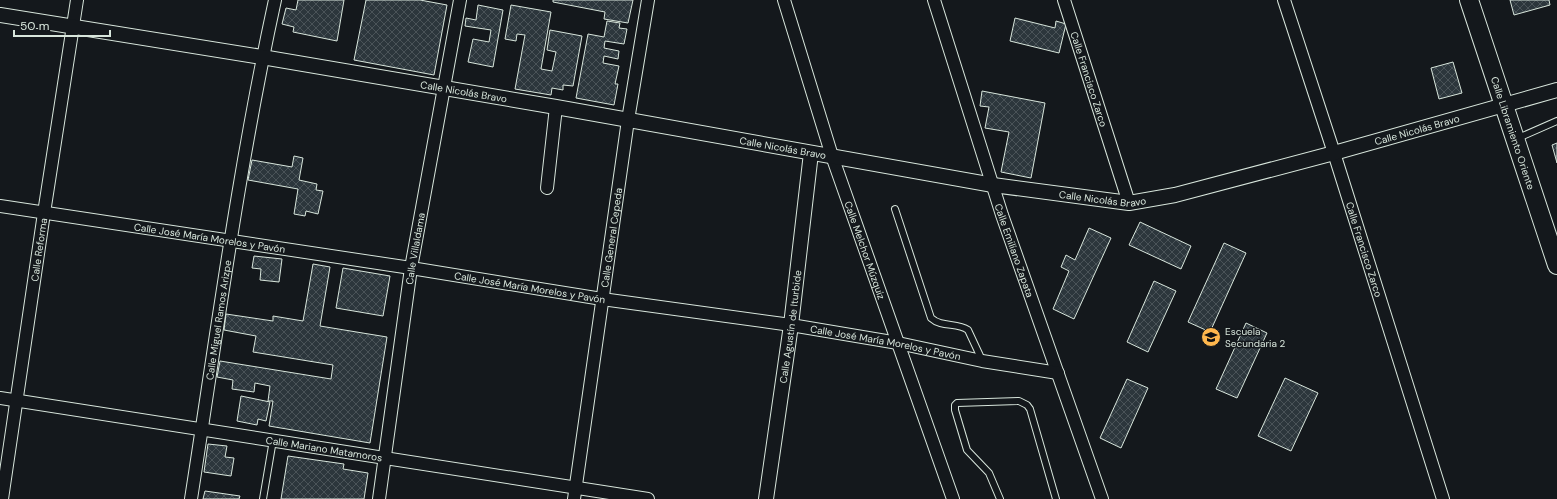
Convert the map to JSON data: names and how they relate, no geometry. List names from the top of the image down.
{
  "streets": {
    "main road": ["Calle Libramiento Oriente"],
    "street": [
      "Calle Francisco Zarco",
      "Calle Nicolás Bravo",
      "Calle General Cepeda",
      "Calle José María Morelos y Pavón",
      "Calle Reforma",
      "Calle Villaldama",
      "Calle Emiliano Zapata",
      "Calle Melchor Múzquiz",
      "Calle Miguel Ramos Arizpe",
      "Calle Agustín de Iturbide",
      "Calle Mariano Matamoros"
    ]
  },
  "crossings": [
    ["Calle Francisco Zarco", "Calle Nicolás Bravo"],
    ["Calle Nicolás Bravo", "Calle Libramiento Oriente"],
    ["Calle Nicolás Bravo", "Calle General Cepeda"],
    ["Calle Nicolás Bravo", "Calle Reforma"],
    ["Calle Nicolás Bravo", "Calle Villaldama"],
    ["Calle Nicolás Bravo", "Calle Emiliano Zapata"],
    ["Calle Nicolás Bravo", "Calle Melchor Múzquiz"],
    ["Calle Nicolás Bravo", "Calle Miguel Ramos Arizpe"],
    ["Calle Nicolás Bravo", "Calle Agustín de Iturbide"],
    ["Calle General Cepeda", "Calle José María Morelos y Pavón"],
    ["Calle General Cepeda", "Calle Mariano Matamoros"],
    ["Calle José María Morelos y Pavón", "Calle Reforma"],
    ["Calle José María Morelos y Pavón", "Calle Villaldama"],
    ["Calle José María Morelos y Pavón", "Calle Emiliano Zapata"],
    ["Calle José María Morelos y Pavón", "Calle Melchor Múzquiz"],
    ["Calle José María Morelos y Pavón", "Calle Miguel Ramos Arizpe"],
    ["Calle José María Morelos y Pavón", "Calle Agustín de Iturbide"],
    ["Calle Reforma", "Calle Mariano Matamoros"],
    ["Calle Villaldama", "Calle Mariano Matamoros"],
    ["Calle Miguel Ramos Arizpe", "Calle Mariano Matamoros"]
  ],
  "places": {
    "school or university": ["Escuela Secundaria 2"]
  },
  "scale_bar": "50 m"
}
